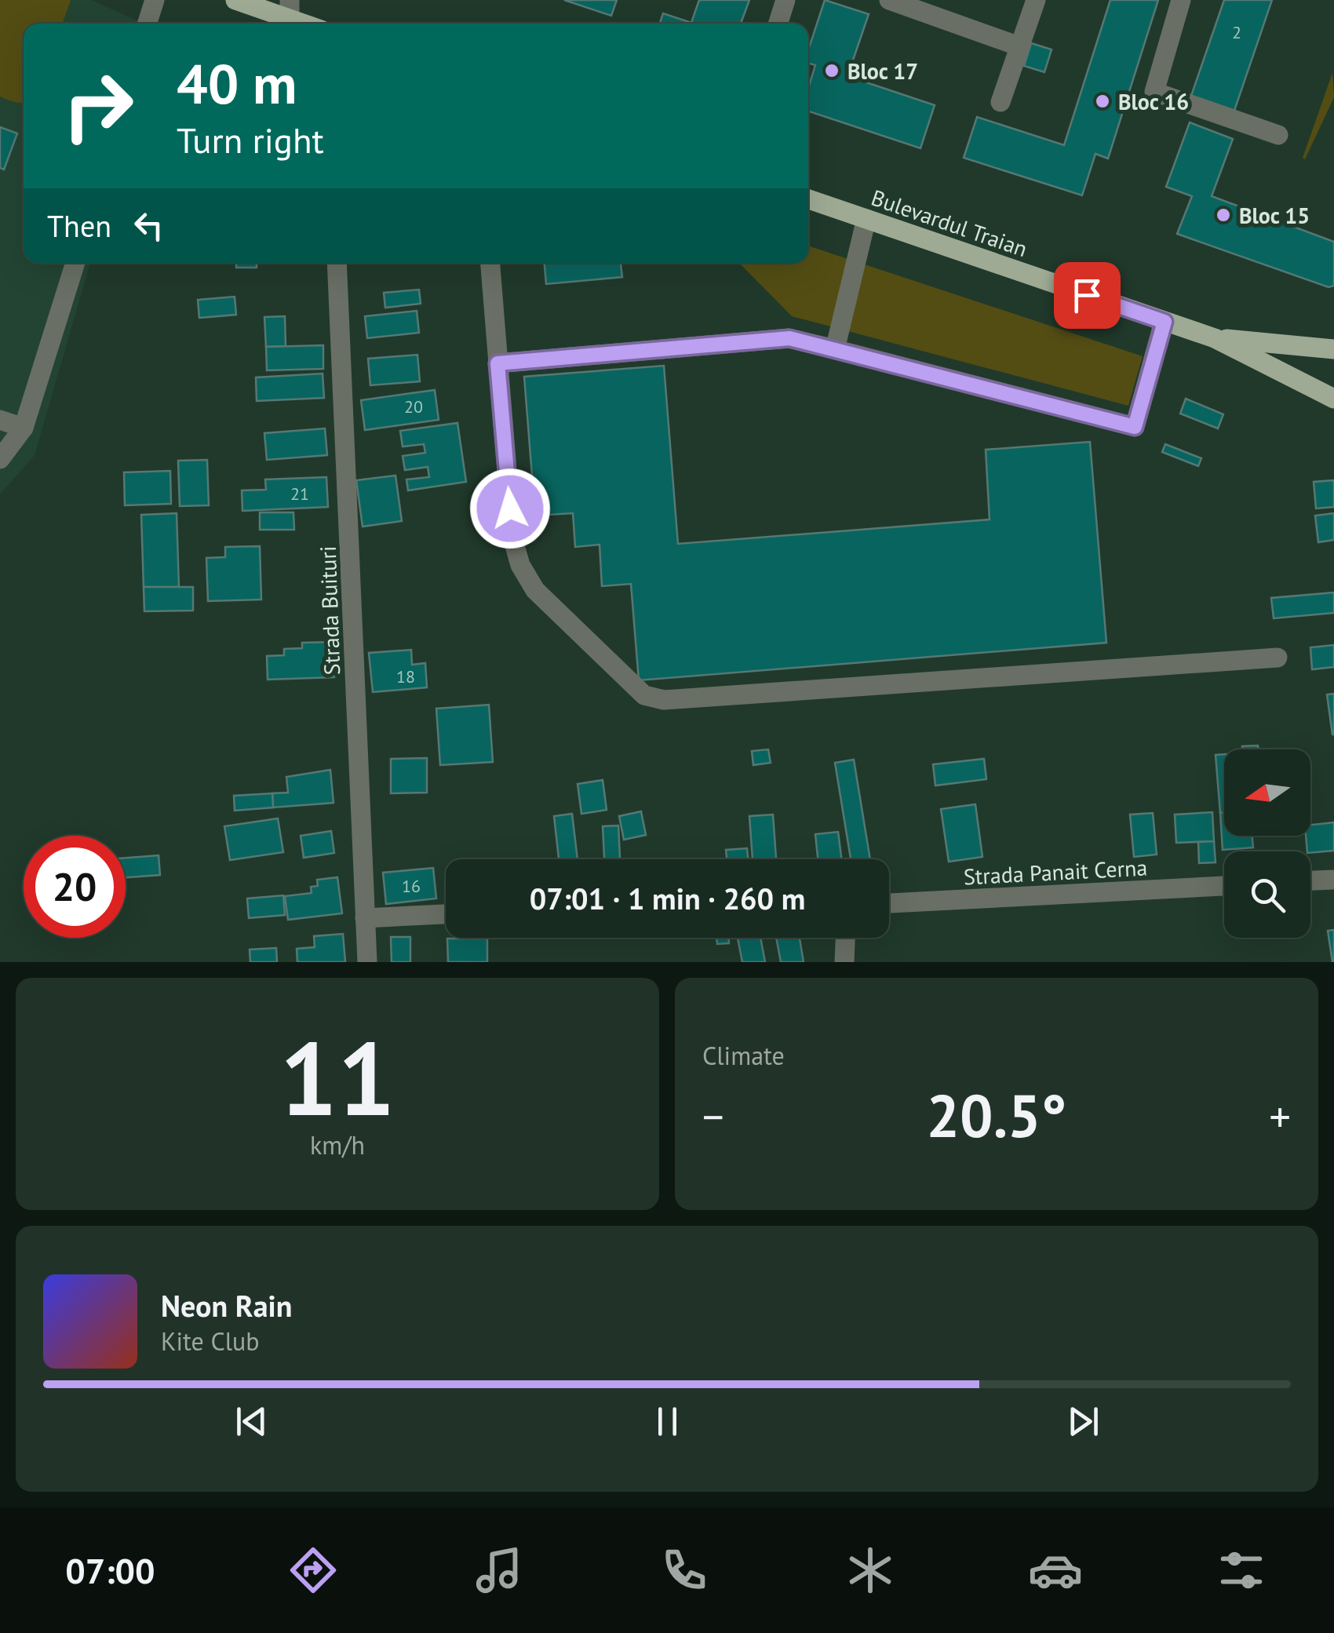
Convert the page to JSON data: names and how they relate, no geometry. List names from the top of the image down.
{
  "streets": {
    "main road": ["Bulevardul Traian"],
    "street": ["Strada Buituri", "Strada Panait Cerna"]
  },
  "places": ["Bloc 17", "Bloc 16", "Bloc 15"],
  "house_numbers": [
    "2",
    "20",
    "21",
    "18",
    "16"
  ],
  "north": "left",
  "page": {
    "turn": ["40 m", "Turn right"],
    "then": "Then",
    "limit": "20",
    "trip": "07:01 · 1 min · 260 m",
    "tile": [
      ["11", "km/h"],
      "Climate"
    ],
    "heat": ["−", "20.5°", "+"],
    "song": ["Neon Rain", "Kite Club"],
    "tabs": "07:00"
  }
}
